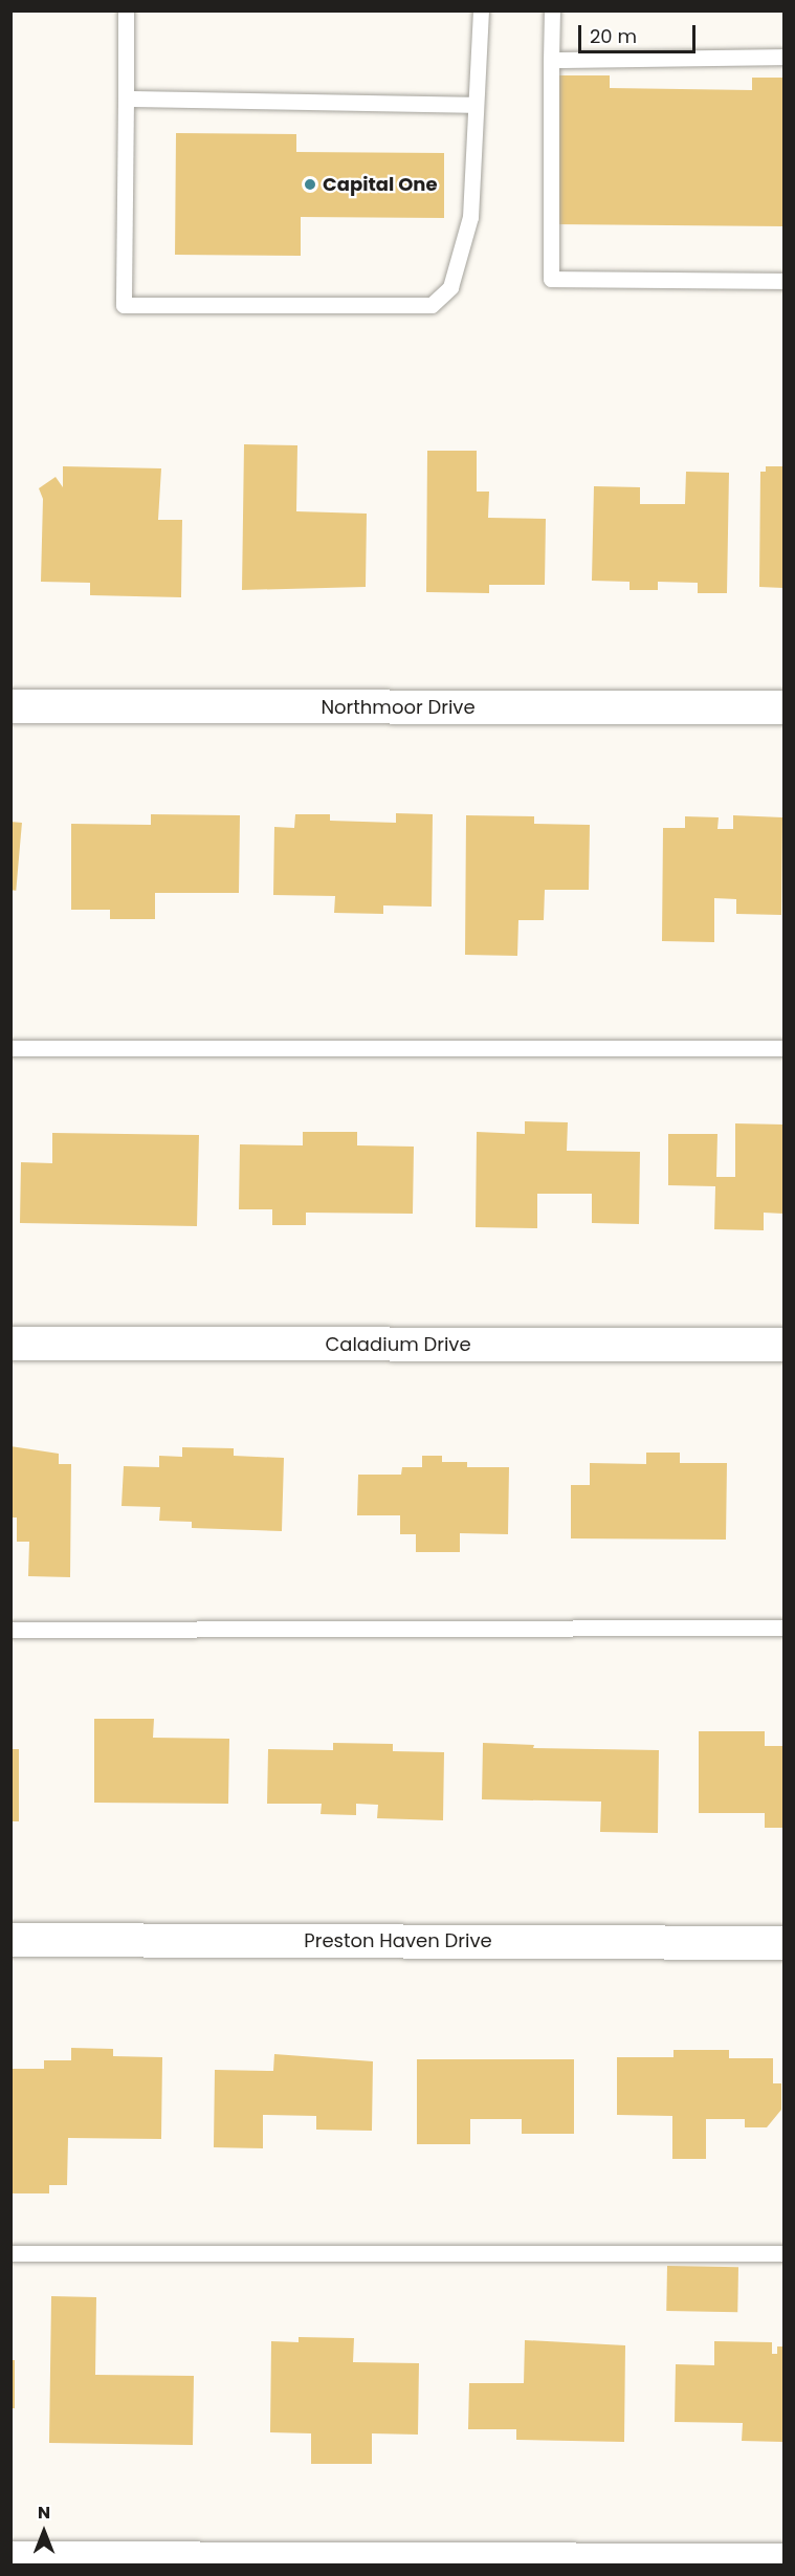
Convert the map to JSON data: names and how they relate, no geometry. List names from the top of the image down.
{
  "streets": {
    "street": ["Northmoor Drive", "Caladium Drive", "Preston Haven Drive"]
  },
  "places": ["Capital One"],
  "scale_bar": "20 m",
  "north": "top"
}
